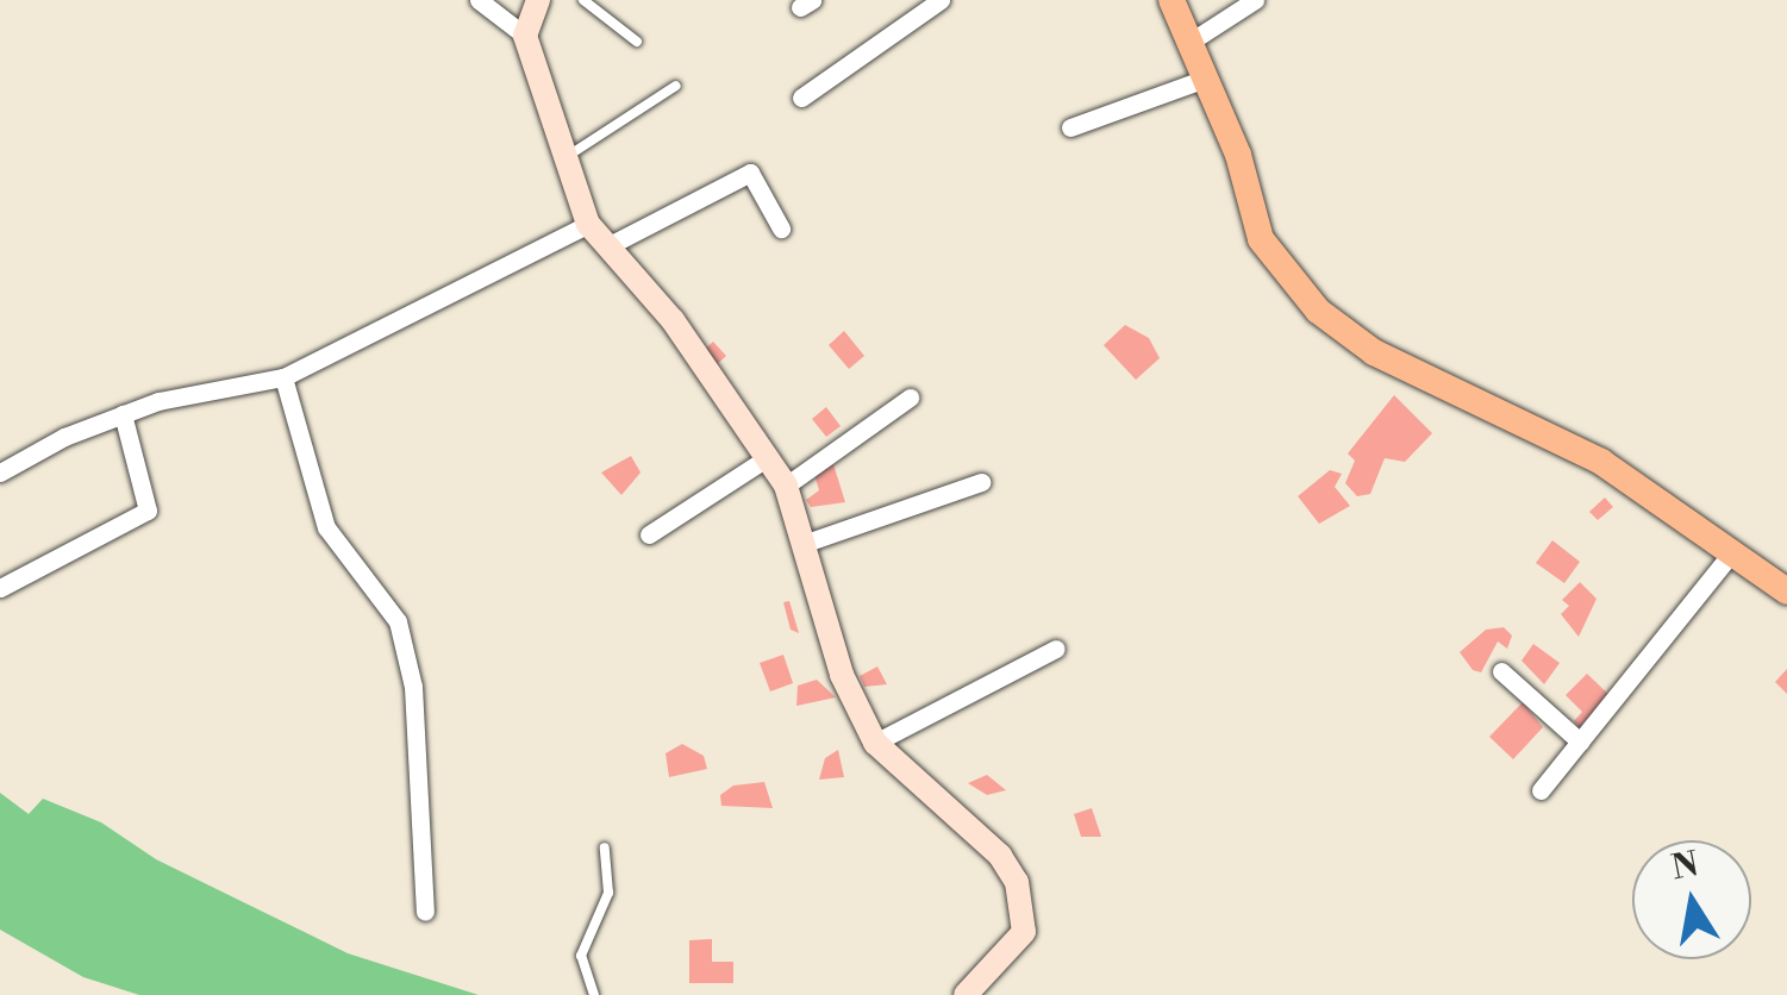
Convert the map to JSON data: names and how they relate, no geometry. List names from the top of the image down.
{
  "north": "top"
}
